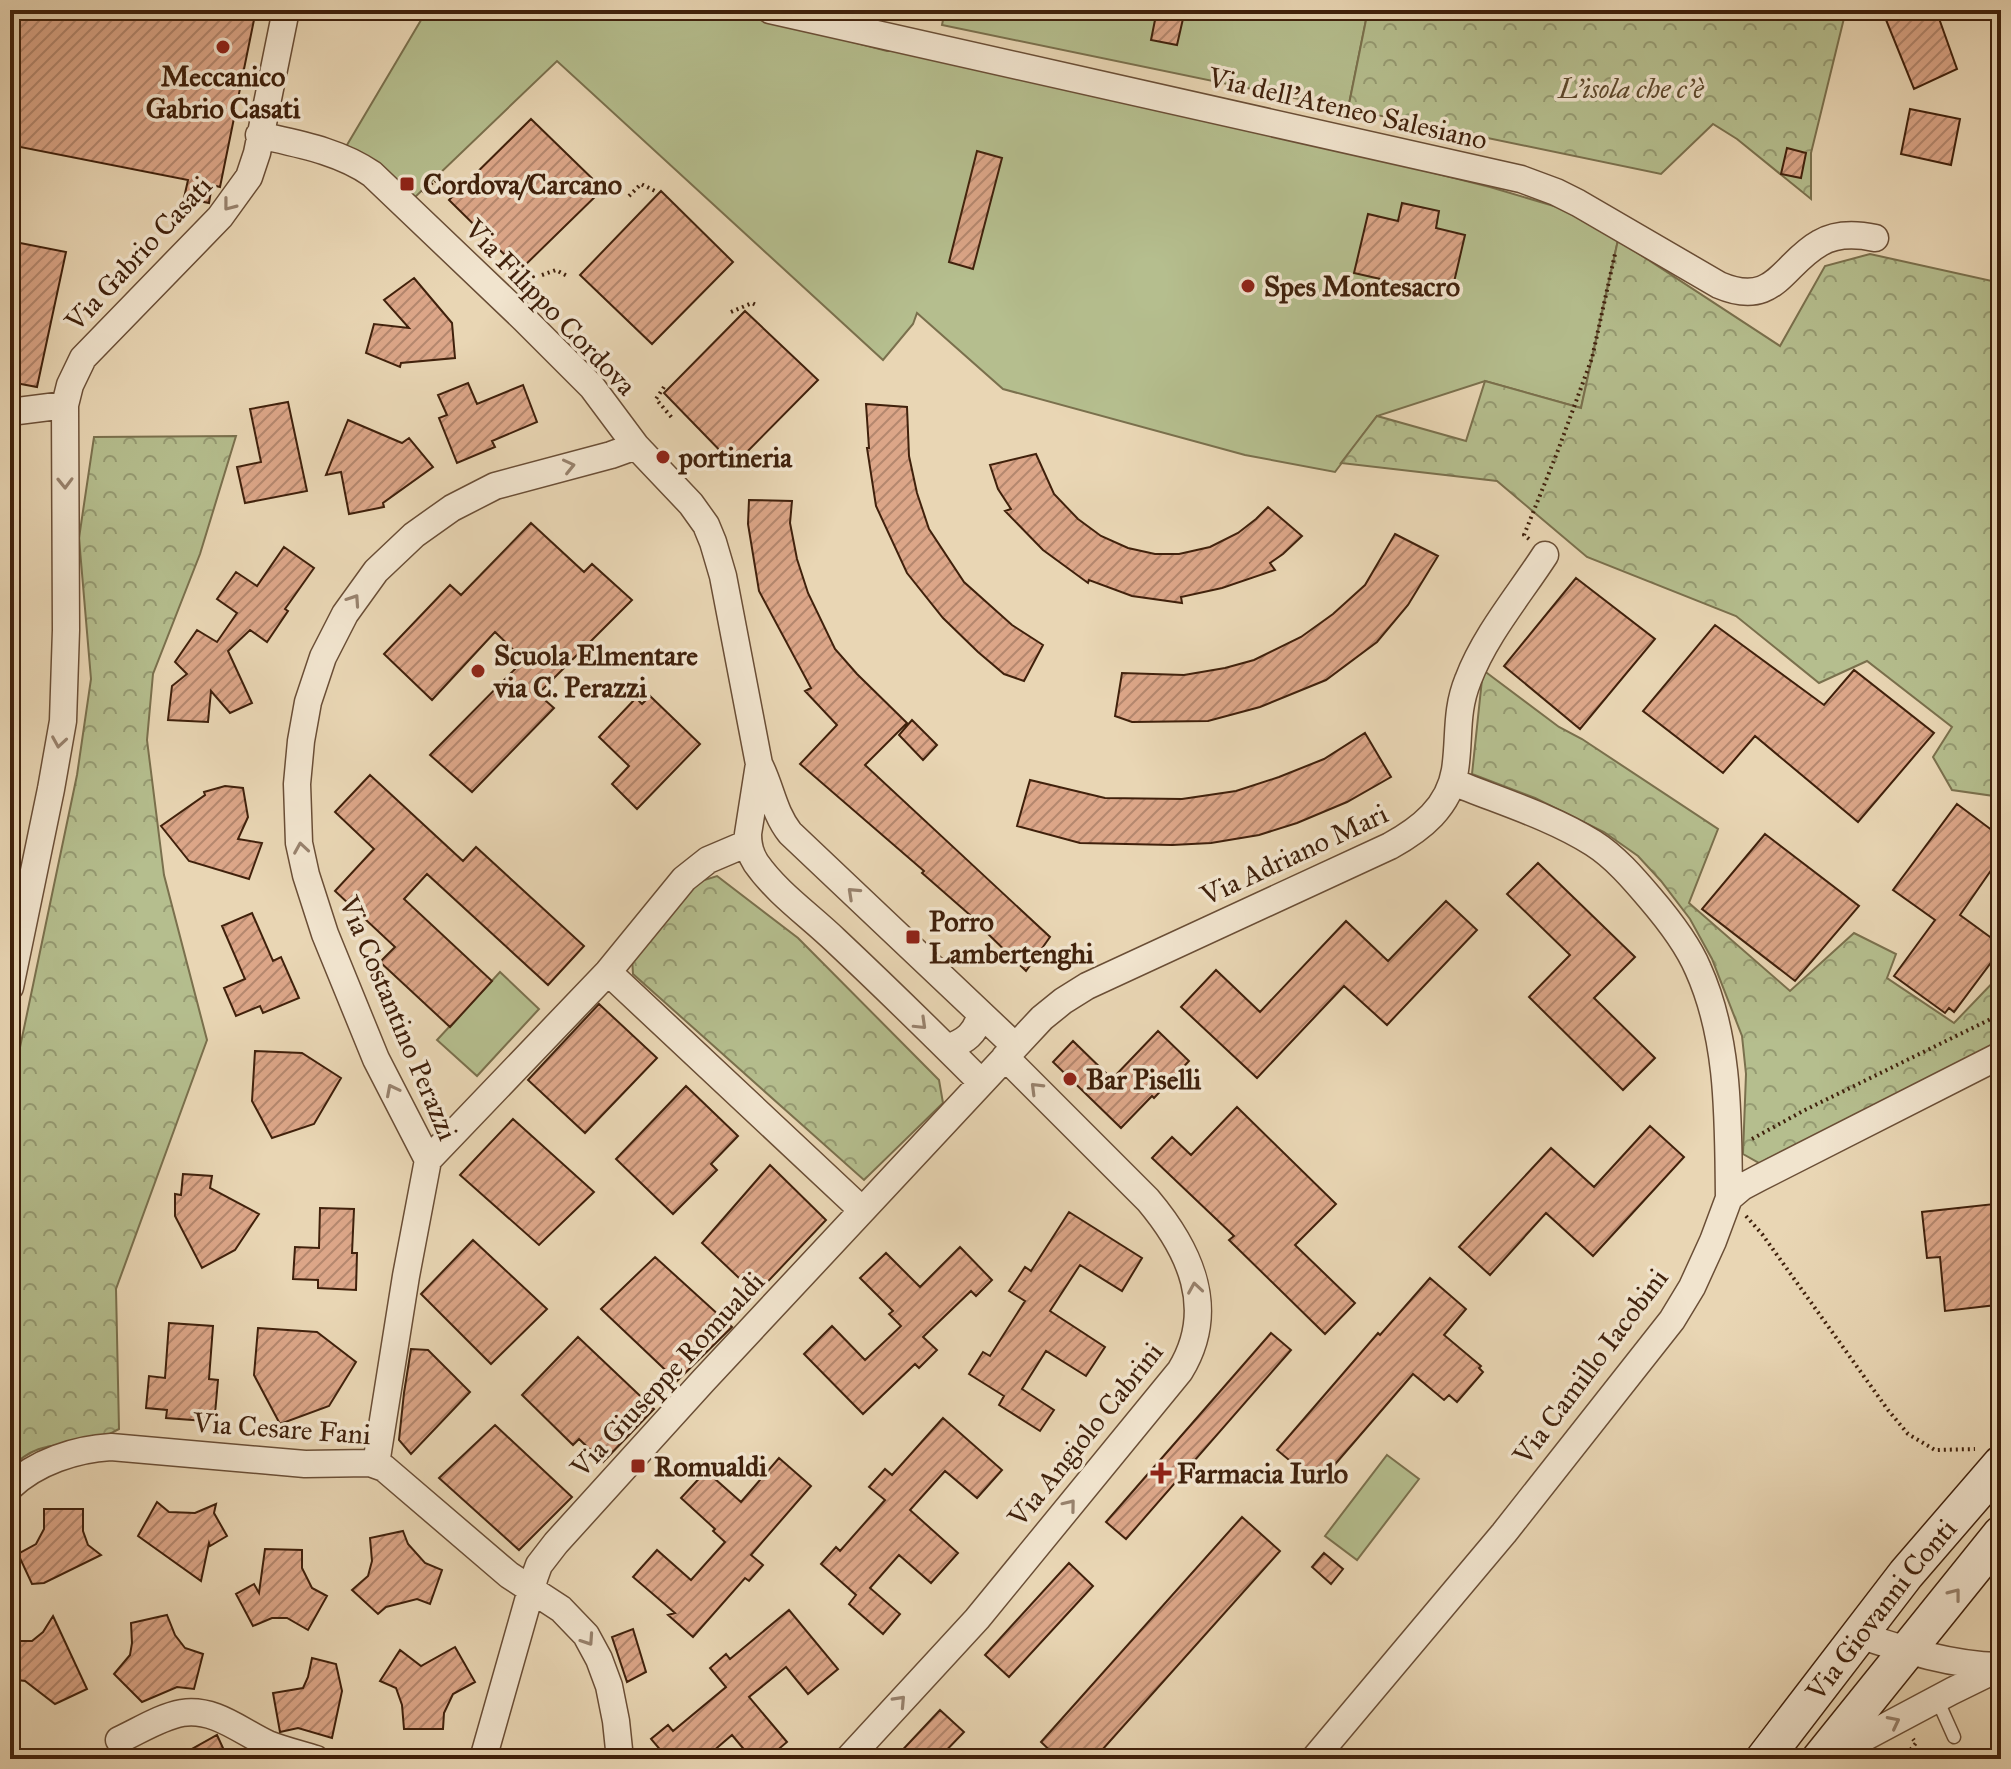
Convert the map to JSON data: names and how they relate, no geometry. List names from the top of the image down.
{
  "streets": {
    "main road": ["Via Giovanni Conti"],
    "street": [
      "Via dell'Ateneo Salesiano",
      "Via Gabrio Casati",
      "Via Filippo Cordova",
      "Via Adriano Mari",
      "Via Costantino Perazzi",
      "Via Camillo Iacobini",
      "Via Giuseppe Romualdi",
      "Via Cesare Fani",
      "Via Angiolo Cabrini"
    ]
  },
  "crossings": [
    ["Via Gabrio Casati", "Via Filippo Cordova"],
    ["Via Filippo Cordova", "Via Costantino Perazzi"],
    ["Via Filippo Cordova", "Via Angiolo Cabrini"],
    ["Via Adriano Mari", "Via Giuseppe Romualdi"],
    ["Via Adriano Mari", "Via Angiolo Cabrini"],
    ["Via Costantino Perazzi", "Via Cesare Fani"],
    ["Via Giuseppe Romualdi", "Via Cesare Fani"]
  ],
  "one_way": ["Via Gabrio Casati", "Via Costantino Perazzi"],
  "parks": ["L'isola che c'è"],
  "places": {
    "other": [
      "Meccanico Gabrio Casati",
      "Spes Montesacro",
      "portineria",
      "Scuola Elmentare via C. Perazzi",
      "Bar Piselli"
    ],
    "transit": ["Cordova/Carcano", "Porro Lambertenghi", "Romualdi"],
    "health": ["Farmacia Iurlo"]
  }
}
